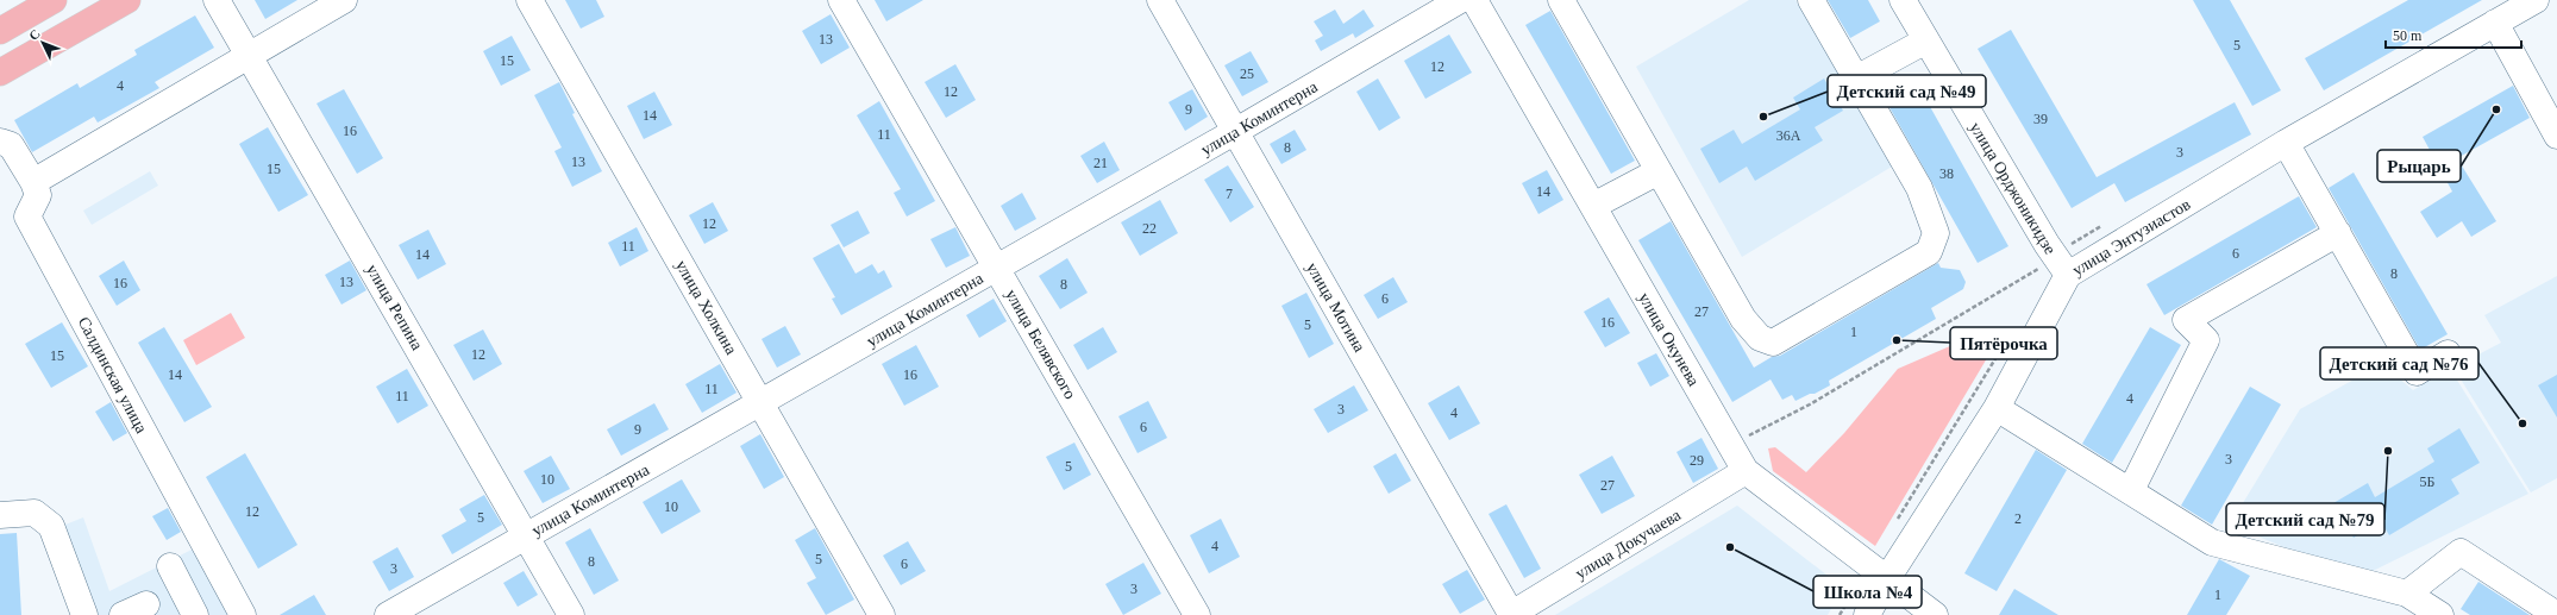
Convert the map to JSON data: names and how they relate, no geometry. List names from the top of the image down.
{
  "streets": {
    "street": [
      "улица Коминтерна",
      "улица Орджоникидзе",
      "улица Энтузиастов",
      "улица Репина",
      "улица Холкина",
      "улица Мотина",
      "улица Окунева",
      "улица Белявского",
      "Салдинская улица",
      "улица Докучаева"
    ]
  },
  "crossings": [
    ["улица Коминтерна", "улица Репина"],
    ["улица Коминтерна", "улица Холкина"],
    ["улица Коминтерна", "улица Мотина"],
    ["улица Коминтерна", "улица Белявского"],
    ["улица Орджоникидзе", "улица Энтузиастов"],
    ["улица Энтузиастов", "улица Окунева"],
    ["улица Мотина", "улица Докучаева"],
    ["улица Окунева", "улица Докучаева"]
  ],
  "places": [
    "Рыцарь",
    "Детский сад №49",
    "Пятёрочка",
    "Детский сад №76",
    "Детский сад №79",
    "Школа №4"
  ],
  "house_numbers": [
    "13",
    "5",
    "15",
    "12",
    "25",
    "4",
    "12",
    "9",
    "14",
    "39",
    "16",
    "11",
    "36А",
    "8",
    "3",
    "13",
    "21",
    "15",
    "38",
    "14",
    "7",
    "12",
    "22",
    "11",
    "6",
    "14",
    "8",
    "13",
    "16",
    "8",
    "6",
    "27",
    "16",
    "5",
    "1",
    "12",
    "15",
    "14",
    "16",
    "11",
    "11",
    "4",
    "3",
    "4",
    "6",
    "9",
    "3",
    "29",
    "5",
    "10",
    "5Б",
    "27",
    "10",
    "12",
    "5",
    "2",
    "4",
    "5",
    "8",
    "6",
    "3",
    "3",
    "1"
  ],
  "scale_bar": "50 m",
  "north": "top left"
}
